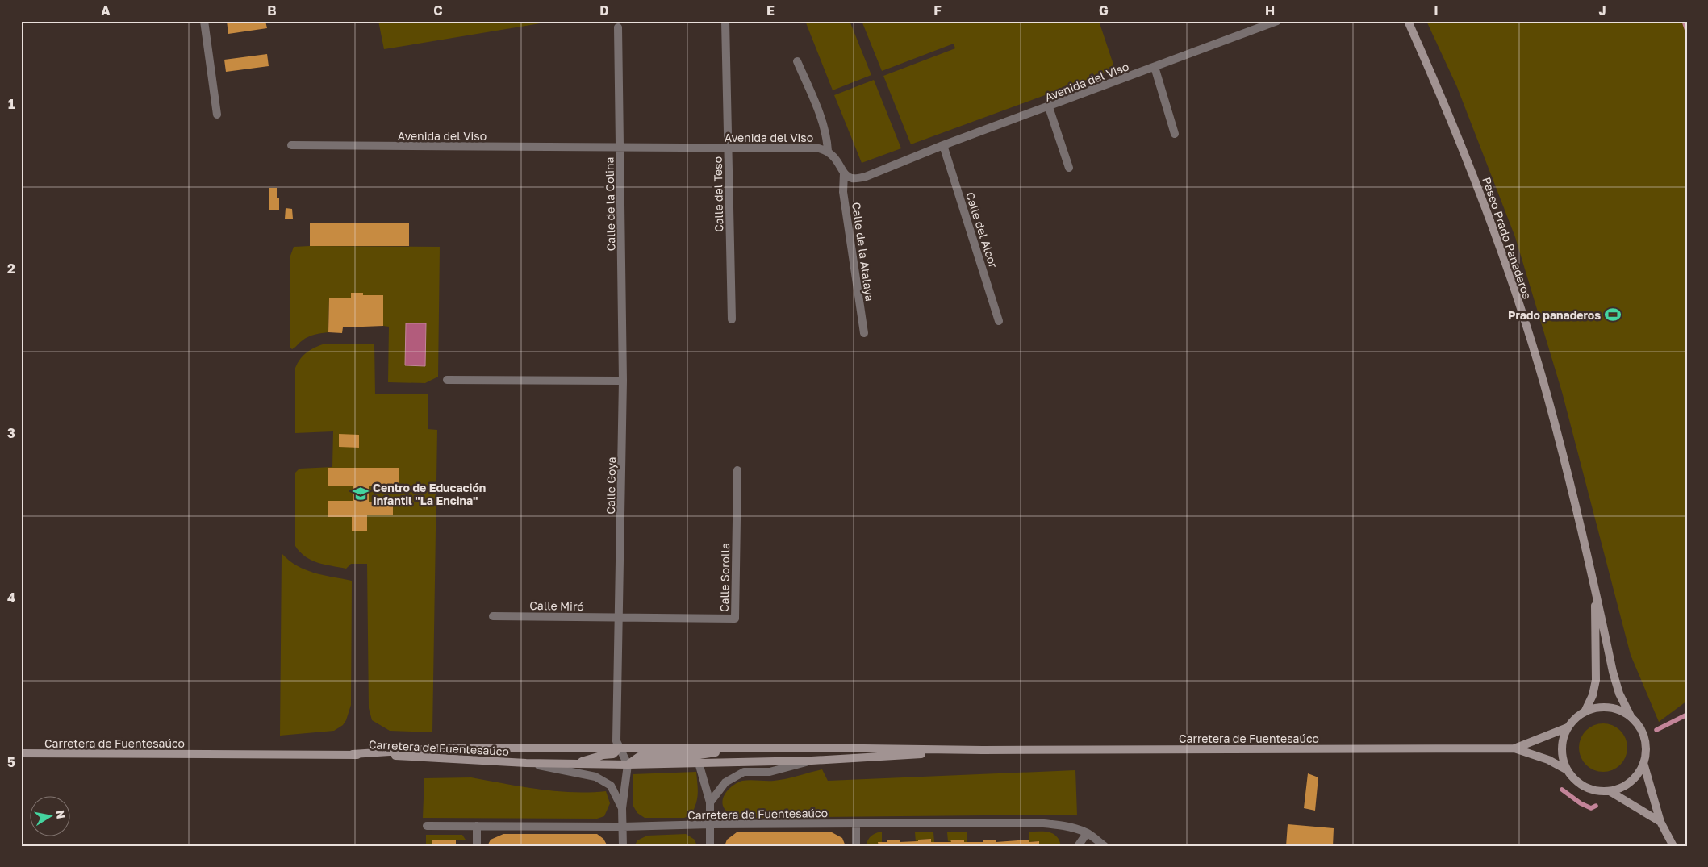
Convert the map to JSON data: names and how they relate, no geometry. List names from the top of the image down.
{
  "streets": {
    "main road": ["Paseo Prado Panaderos", "Carretera de Fuentesaúco"],
    "street": [
      "Avenida del Viso",
      "Calle del Teso",
      "Calle de la Colina",
      "Calle del Alcor",
      "Calle de la Atalaya",
      "Calle Goya",
      "Calle Sorolla",
      "Calle Miró"
    ]
  },
  "crossings": [
    ["Avenida del Viso", "Calle del Teso"],
    ["Avenida del Viso", "Calle de la Colina"],
    ["Avenida del Viso", "Calle del Alcor"],
    ["Avenida del Viso", "Calle de la Atalaya"],
    ["Calle de la Colina", "Calle Goya"],
    ["Paseo Prado Panaderos", "Carretera de Fuentesaúco"],
    ["Calle Goya", "Calle Sorolla"],
    ["Calle Goya", "Calle Miró"],
    ["Calle Goya", "Carretera de Fuentesaúco"],
    ["Calle Sorolla", "Calle Miró"]
  ],
  "places": {
    "sports": ["Prado panaderos"],
    "school or university": ["Centro de Educación Infantil \"La Encina\""]
  },
  "north": "right",
  "grid": {
    "columns": [
      "A",
      "B",
      "C",
      "D",
      "E",
      "F",
      "G",
      "H",
      "I",
      "J"
    ],
    "rows": [
      "1",
      "2",
      "3",
      "4",
      "5"
    ]
  }
}
